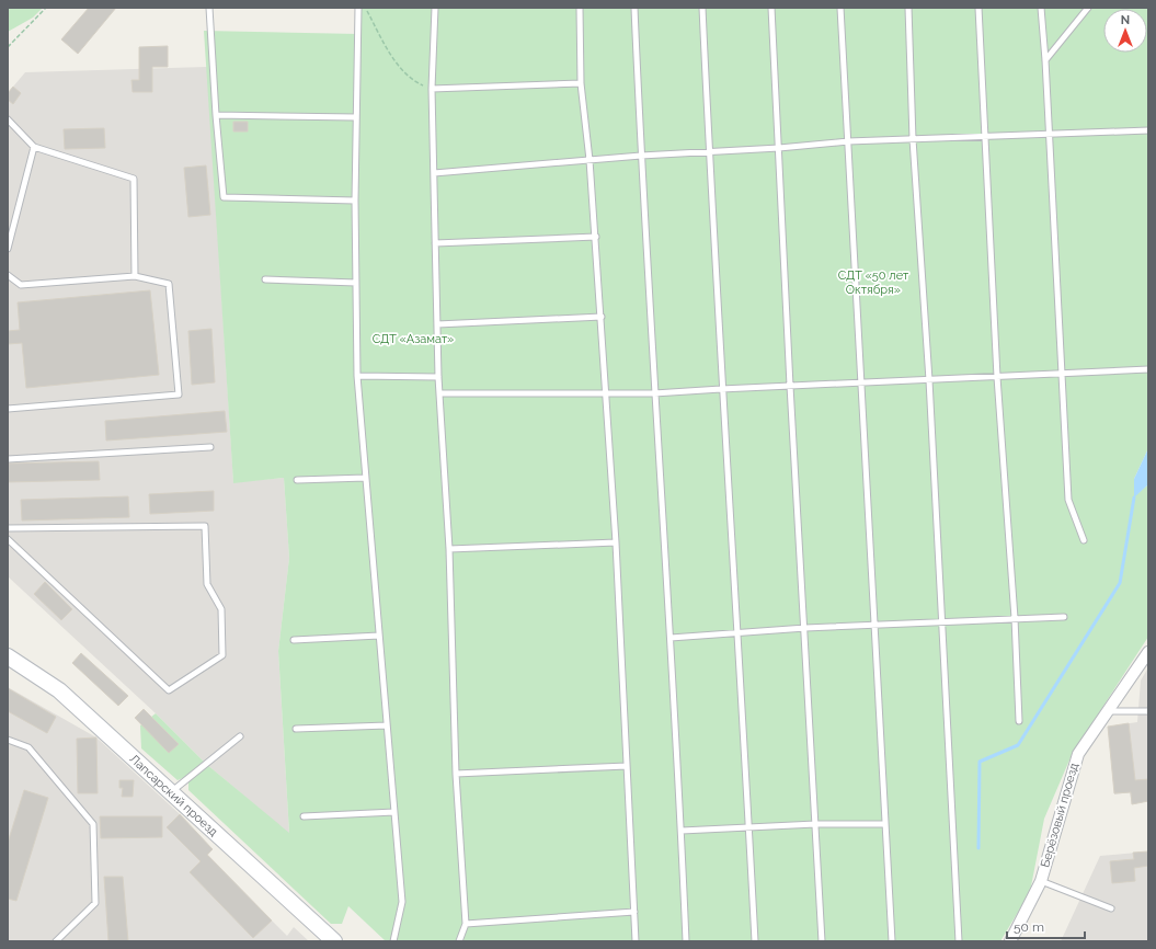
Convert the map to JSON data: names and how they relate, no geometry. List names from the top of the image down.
{
  "streets": {
    "street": ["Лапсарский проезд", "Берёзовый проезд"]
  },
  "parks": ["СДТ «50 лет Октября»", "СДТ «Азамат»"],
  "scale_bar": "50 m",
  "north": "top"
}
